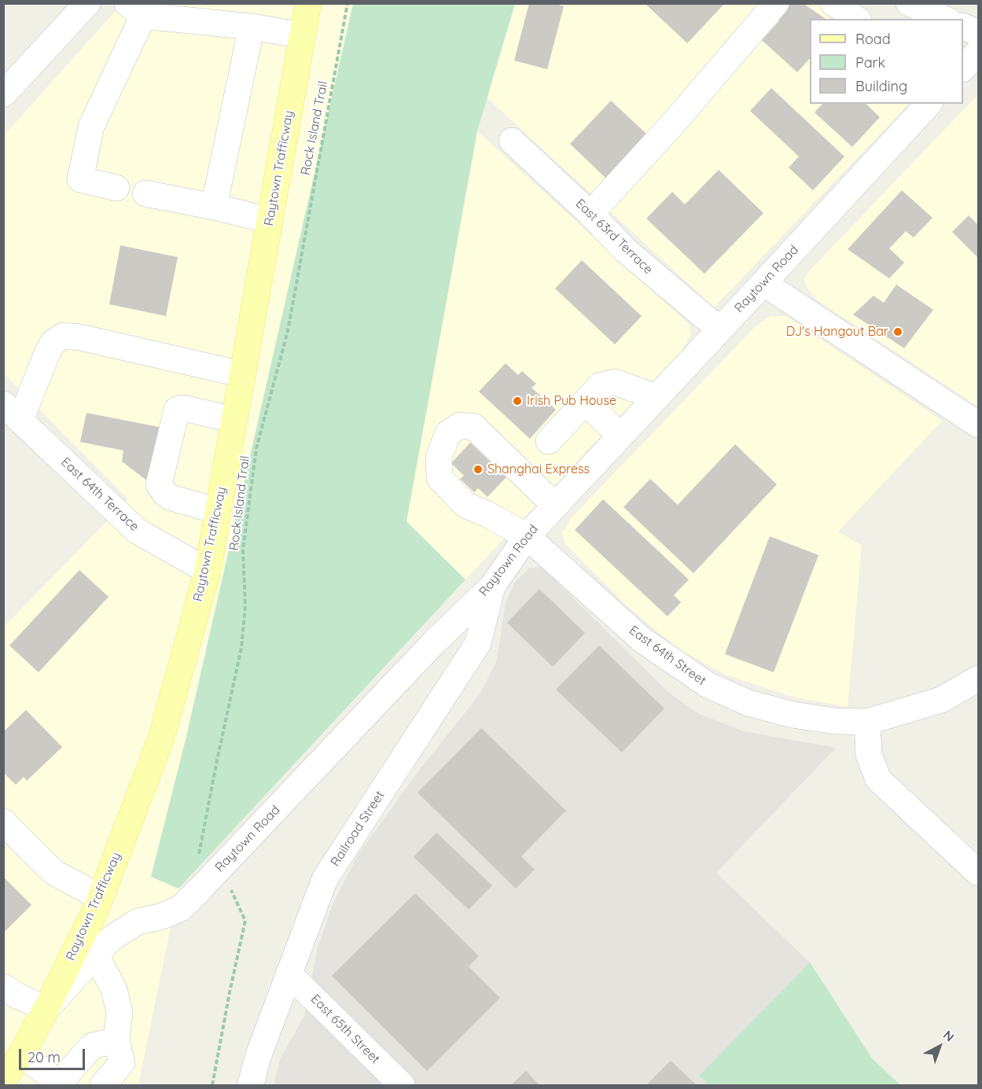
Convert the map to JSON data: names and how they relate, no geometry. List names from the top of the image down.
{
  "streets": {
    "main road": ["Raytown Trafficway"],
    "street": [
      "East 63rd Terrace",
      "Raytown Road",
      "East 64th Terrace",
      "East 64th Street",
      "Railroad Street",
      "East 65th Street"
    ],
    "path": ["Rock Island Trail"]
  },
  "crossings": [
    ["Raytown Trafficway", "Raytown Road"],
    ["Raytown Trafficway", "East 64th Terrace"],
    ["East 63rd Terrace", "Raytown Road"],
    ["Raytown Road", "East 64th Street"],
    ["Raytown Road", "Railroad Street"],
    ["Railroad Street", "East 65th Street"]
  ],
  "places": ["DJ's Hangout Bar", "Irish Pub House", "Shanghai Express"],
  "legend": ["Road", "Park", "Building"],
  "scale_bar": "20 m",
  "north": "top right"
}
